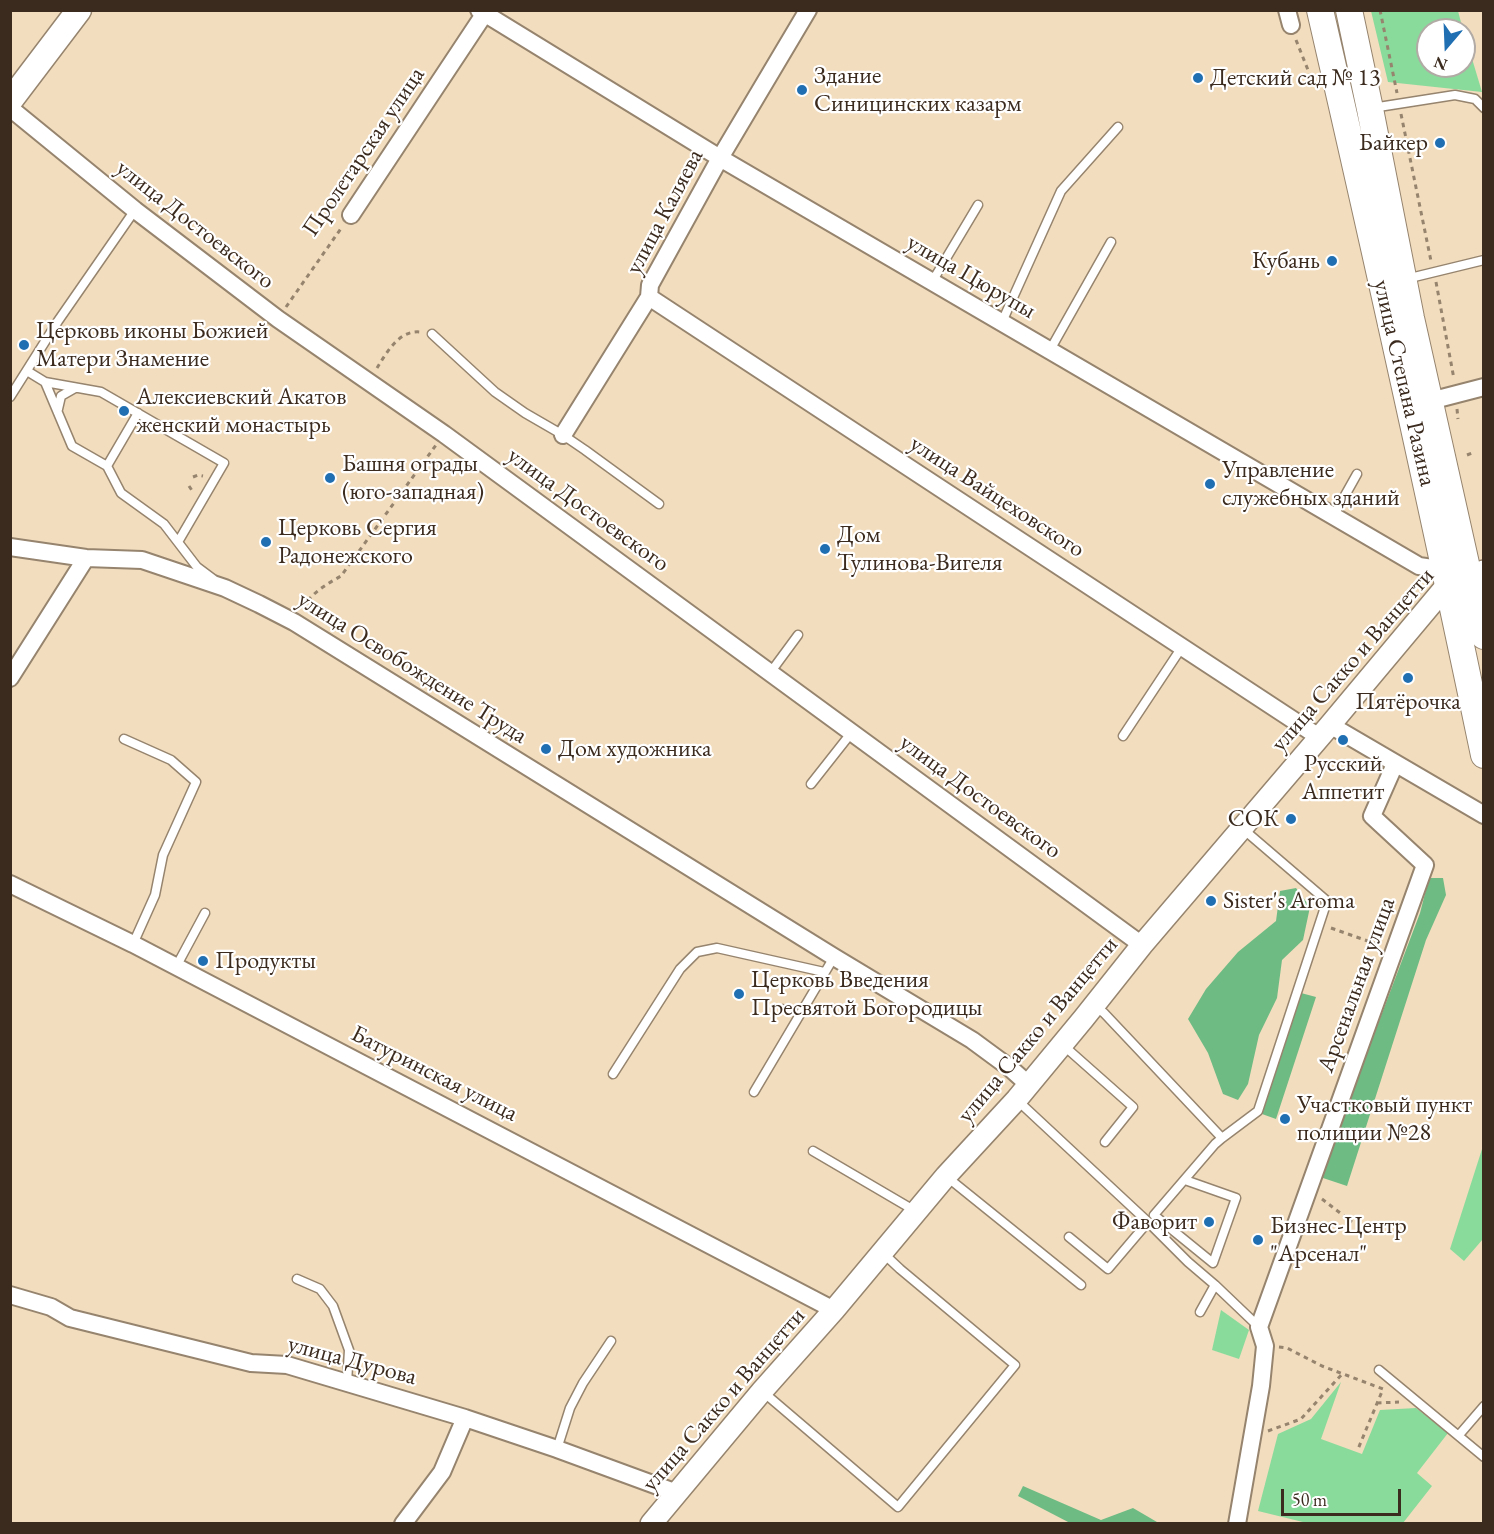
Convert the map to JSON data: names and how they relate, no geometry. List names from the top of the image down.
{
  "streets": {
    "main road": ["улица Степана Разина"],
    "street": [
      "Пролетарская улица",
      "улица Каляева",
      "улица Достоевского",
      "улица Цюрупы",
      "улица Вайцеховского",
      "улица Сакко и Ванцетти",
      "улица Освобождение Труда",
      "Арсенальная улица",
      "Батуринская улица",
      "улица Дурова"
    ]
  },
  "crossings": [
    ["Пролетарская улица", "улица Достоевского"],
    ["Пролетарская улица", "улица Цюрупы"],
    ["улица Каляева", "улица Цюрупы"],
    ["улица Каляева", "улица Вайцеховского"],
    ["улица Достоевского", "улица Сакко и Ванцетти"],
    ["улица Цюрупы", "улица Степана Разина"],
    ["улица Цюрупы", "улица Сакко и Ванцетти"],
    ["улица Степана Разина", "улица Сакко и Ванцетти"],
    ["улица Вайцеховского", "улица Сакко и Ванцетти"],
    ["улица Вайцеховского", "Арсенальная улица"],
    ["улица Сакко и Ванцетти", "улица Освобождение Труда"],
    ["улица Сакко и Ванцетти", "Батуринская улица"],
    ["улица Сакко и Ванцетти", "улица Дурова"]
  ],
  "places": [
    "Детский сад № 13",
    "Здание Синицинских казарм",
    "Байкер",
    "Кубань",
    "Церковь иконы Божией Матери Знамение",
    "Алексиевский Акатов женский монастырь",
    "Башня ограды (юго-западная)",
    "Управление служебных зданий",
    "Церковь Сергия Радонежского",
    "Дом Тулинова-Вигеля",
    "Пятёрочка",
    "Русский Аппетит",
    "Дом художника",
    "СОК",
    "Sister's Aroma",
    "Продукты",
    "Церковь Введения Пресвятой Богородицы",
    "Участковый пункт полиции №28",
    "Фаворит",
    "Бизнес-Центр \"Арсенал\""
  ],
  "scale_bar": "50 m",
  "north": "bottom"
}
